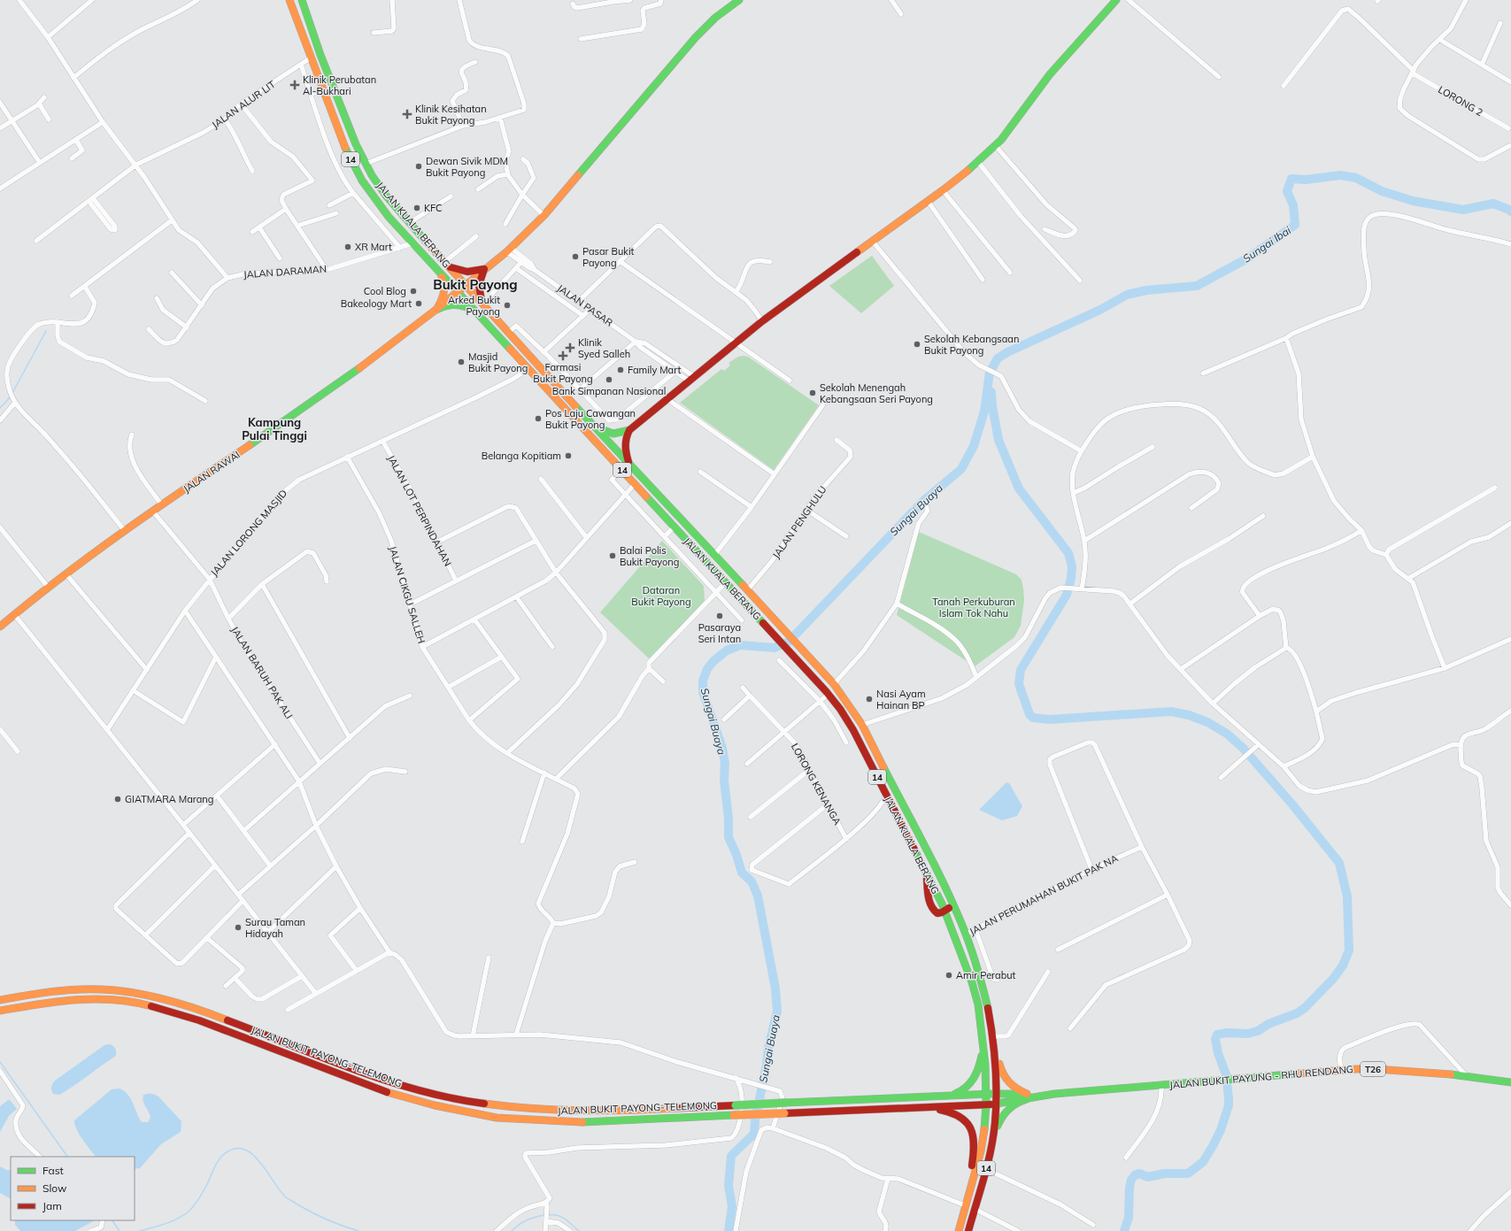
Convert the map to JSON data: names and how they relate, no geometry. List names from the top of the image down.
{
  "streets": {
    "main road": [
      "14",
      "JALAN KUALA BERANG",
      "JALAN RAWAI",
      "JALAN BUKIT PAYONG-TELEMONG",
      "T26",
      "JALAN BUKIT PAYUNG - RHU RENDANG"
    ],
    "street": [
      "LORONG 2",
      "JALAN ALUR LIT",
      "JALAN DARAMAN",
      "JALAN PASAR",
      "JALAN LOT PERPINDAHAN",
      "JALAN PENGHULU",
      "JALAN LORONG MASJID",
      "JALAN CIKGU SALLEH",
      "JALAN BARUH PAK ALI",
      "LORONG KENANGA",
      "JALAN PERUMAHAN BUKIT PAK NA"
    ]
  },
  "crossings": [
    ["JALAN ALUR LIT", "JALAN KUALA BERANG"],
    ["JALAN KUALA BERANG", "JALAN DARAMAN"],
    ["JALAN KUALA BERANG", "JALAN RAWAI"],
    ["JALAN KUALA BERANG", "JALAN PENGHULU"],
    ["JALAN KUALA BERANG", "JALAN LORONG MASJID"],
    ["JALAN KUALA BERANG", "JALAN PERUMAHAN BUKIT PAK NA"],
    ["JALAN KUALA BERANG", "JALAN BUKIT PAYONG-TELEMONG"],
    ["JALAN PASAR", "JALAN RAWAI"],
    ["JALAN RAWAI", "JALAN BARUH PAK ALI"],
    ["JALAN LOT PERPINDAHAN", "JALAN LORONG MASJID"],
    ["JALAN LORONG MASJID", "JALAN CIKGU SALLEH"],
    ["JALAN LORONG MASJID", "JALAN BARUH PAK ALI"],
    ["JALAN BUKIT PAYONG-TELEMONG", "JALAN BUKIT PAYUNG - RHU RENDANG"]
  ],
  "districts": ["Bukit Payong", "Kampung Pulai Tinggi"],
  "water": ["Sungai Ibai", "Sungai Buaya"],
  "parks": ["Dataran Bukit Payong", "Tanah Perkuburan Islam Tok Nahu"],
  "places": {
    "health": [
      "Klinik Perubatan Al-Bukhari",
      "Klinik Kesihatan Bukit Payong",
      "Klinik Syed Salleh",
      "Farmasi Bukit Payong"
    ],
    "other": [
      "Dewan Sivik MDM Bukit Payong",
      "KFC",
      "XR Mart",
      "Pasar Bukit Payong",
      "Cool Blog",
      "Bakeology Mart",
      "Arked Bukit Payong",
      "Sekolah Kebangsaan Bukit Payong",
      "Masjid Bukit Payong",
      "Family Mart",
      "Bank Simpanan Nasional",
      "Sekolah Menengah Kebangsaan Seri Payong",
      "Pos Laju Cawangan Bukit Payong",
      "Belanga Kopitiam",
      "Balai Polis Bukit Payong",
      "Pasaraya Seri Intan",
      "Nasi Ayam Hainan BP",
      "GIATMARA Marang",
      "Surau Taman Hidayah",
      "Amir Perabut"
    ]
  },
  "legend": ["Fast", "Slow", "Jam"]
}
